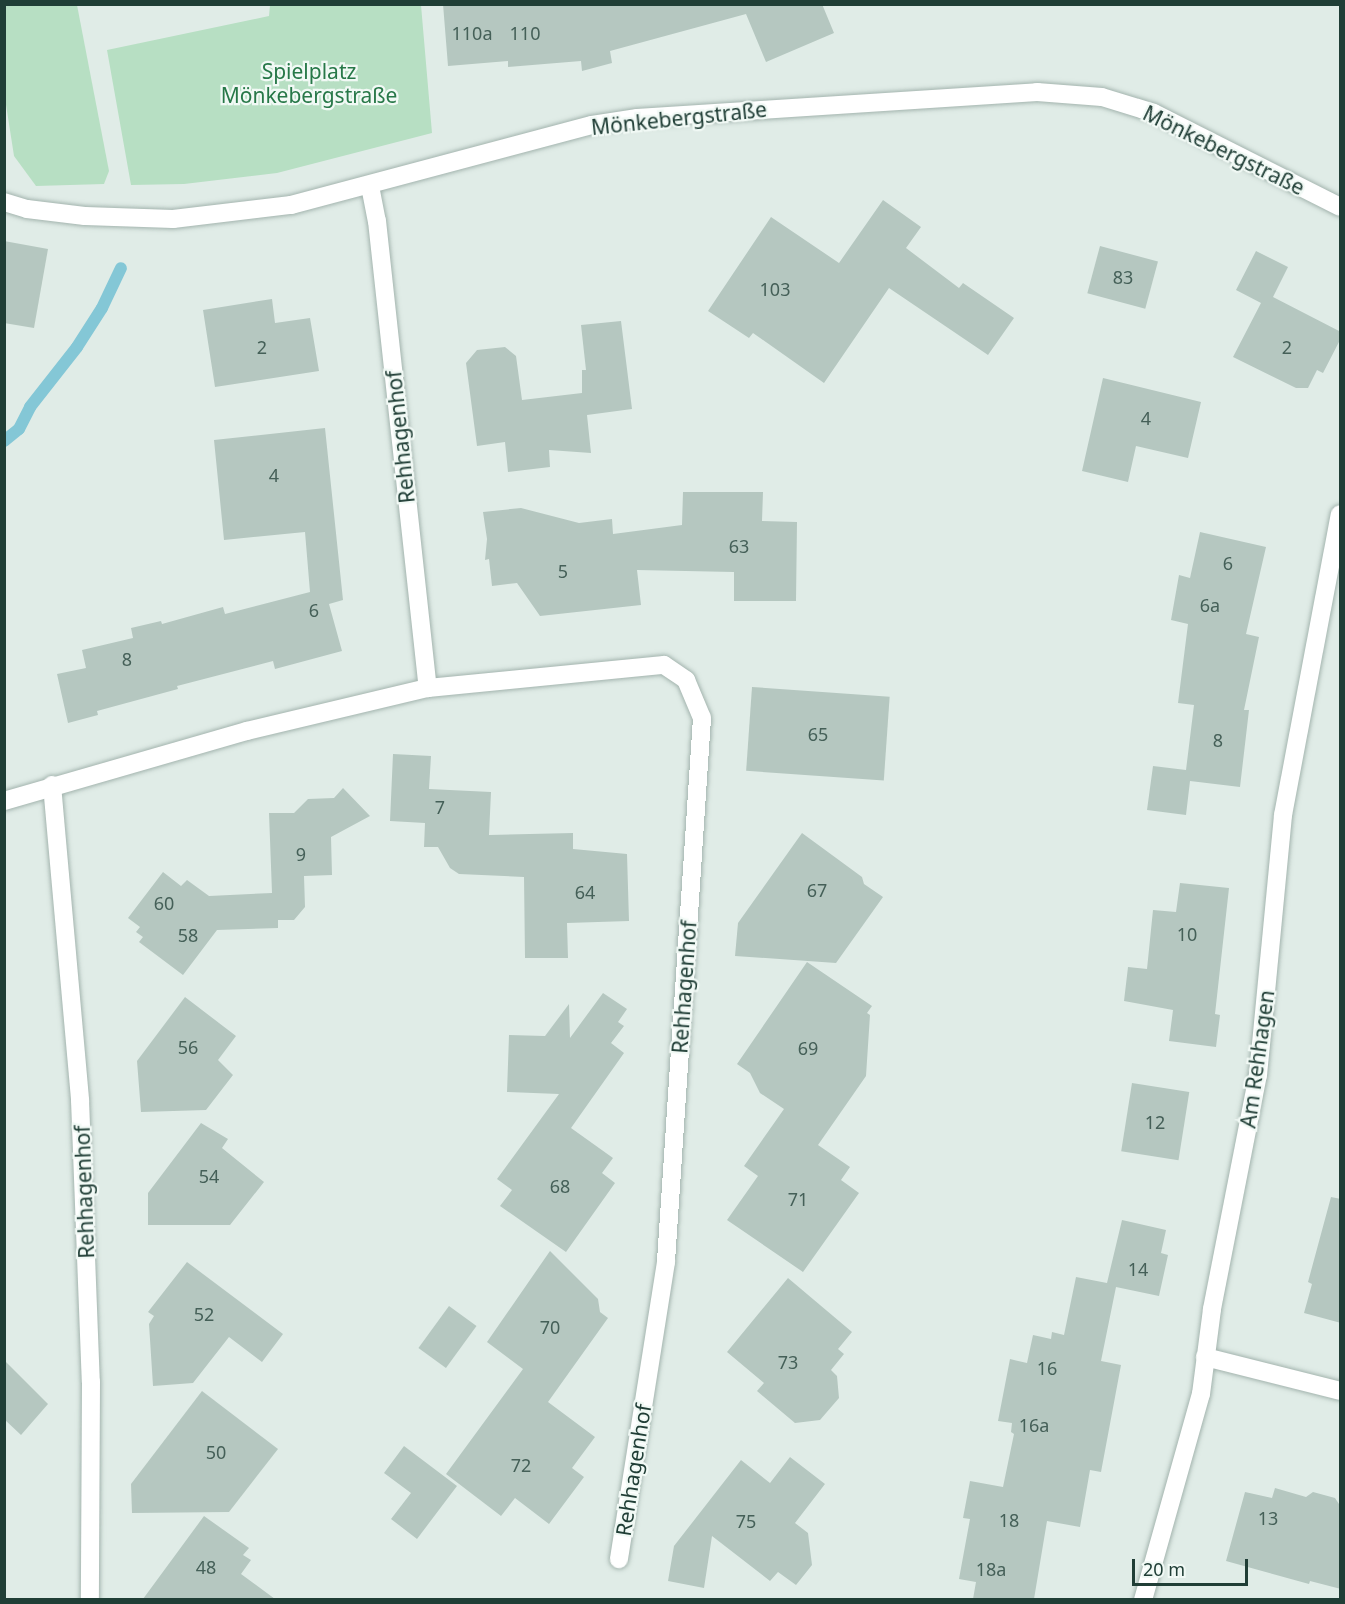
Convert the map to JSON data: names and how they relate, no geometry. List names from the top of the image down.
{
  "streets": {
    "street": ["Mönkebergstraße", "Rehhagenhof", "Am Rehhagen"]
  },
  "crossings": [
    ["Mönkebergstraße", "Rehhagenhof"]
  ],
  "parks": ["Spielplatz Mönkebergstraße"],
  "house_numbers": [
    "110a",
    "110",
    "83",
    "103",
    "2",
    "2",
    "4",
    "4",
    "63",
    "6",
    "5",
    "6a",
    "6",
    "8",
    "65",
    "8",
    "7",
    "9",
    "67",
    "64",
    "60",
    "10",
    "58",
    "56",
    "69",
    "12",
    "54",
    "68",
    "71",
    "14",
    "52",
    "70",
    "73",
    "16",
    "16a",
    "50",
    "72",
    "13",
    "18",
    "75",
    "48",
    "18a"
  ],
  "scale_bar": "20 m"
}
